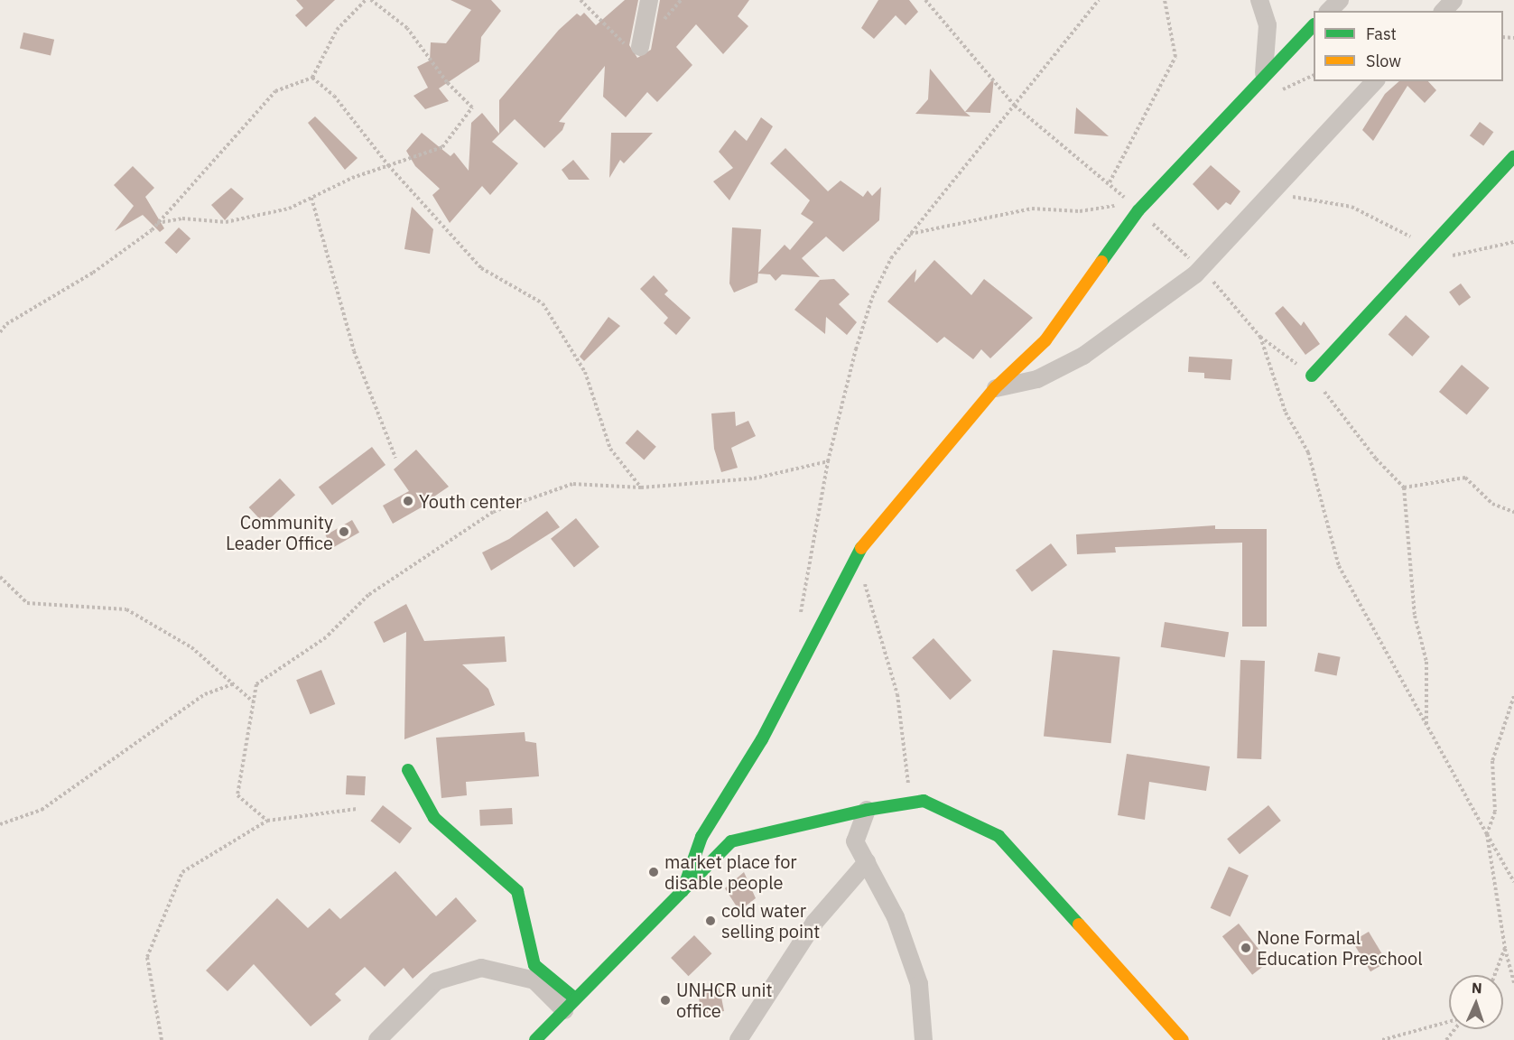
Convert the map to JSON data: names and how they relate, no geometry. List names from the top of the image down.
{
  "places": [
    "Youth center",
    "Community Leader Office",
    "market place for disable people",
    "cold water selling point",
    "None Formal Education Preschool",
    "UNHCR unit office"
  ],
  "legend": ["Fast", "Slow"],
  "north": "top"
}
